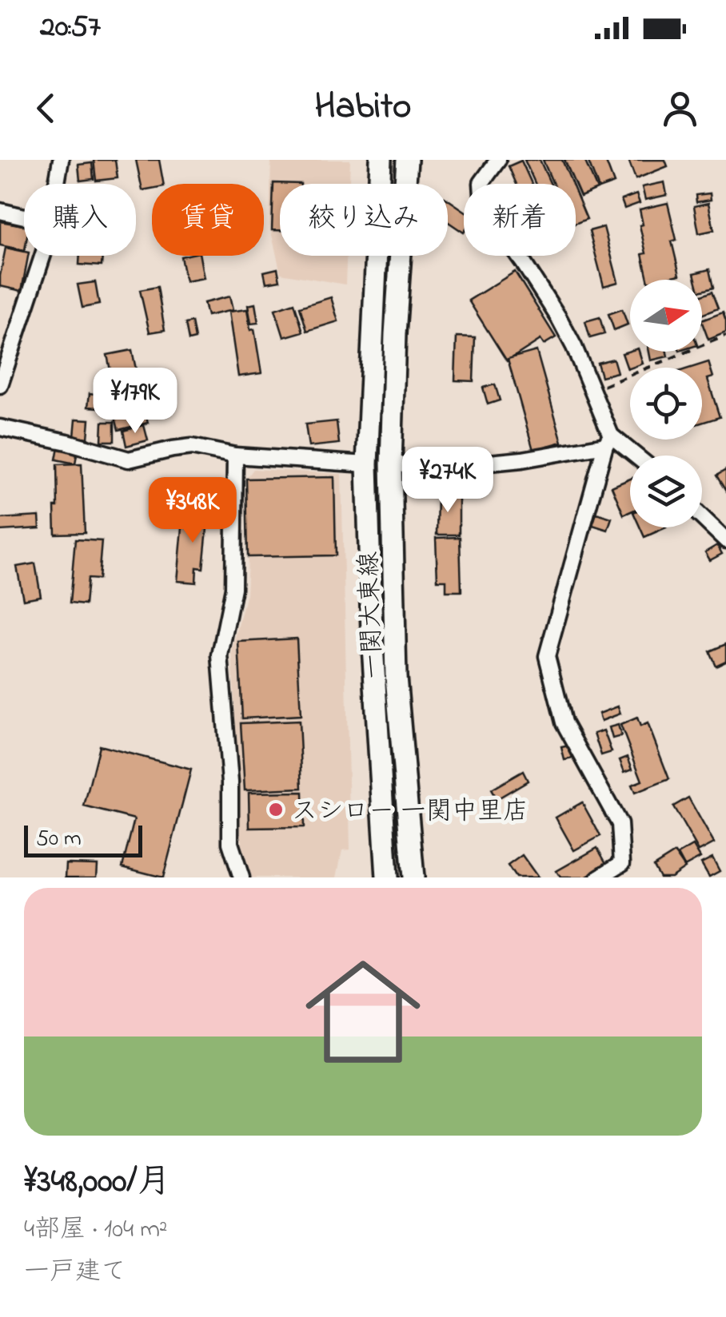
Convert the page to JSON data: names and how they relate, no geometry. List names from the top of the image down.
{
  "streets": {
    "main road": ["一関大東線"]
  },
  "places": ["スシロー 一関中里店"],
  "scale_bar": "50 m",
  "north": "right",
  "page": {
    "status": "20:57",
    "header": "Habito",
    "chip": [
      "購入",
      "賃貸",
      "絞り込み",
      "新着"
    ],
    "price": ["¥179K", "¥274K", "¥348K"],
    "scale": "50 m",
    "list": [
      {
        "name": "¥348,000/月",
        "note": "4部屋 · 104 m² · 一戸建て"
      }
    ]
  }
}
